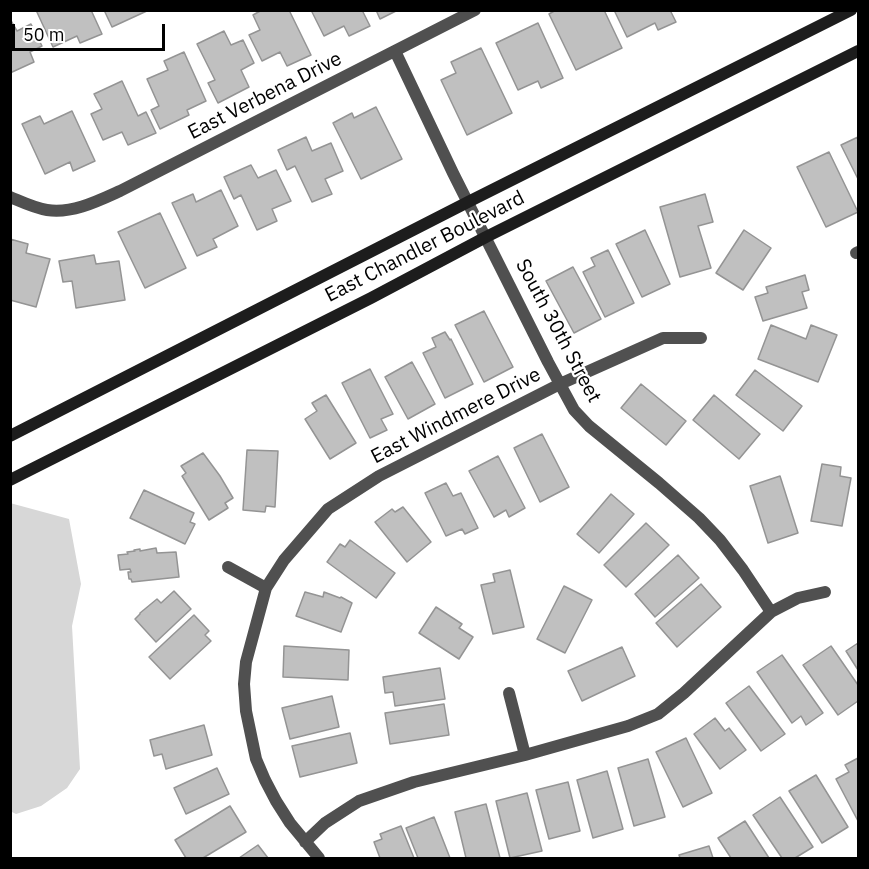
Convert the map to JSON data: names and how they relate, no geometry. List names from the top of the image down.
{
  "streets": {
    "main road": ["East Chandler Boulevard"],
    "street": ["East Verbena Drive", "South 30th Street", "East Windmere Drive"]
  },
  "crossings": [
    ["East Verbena Drive", "South 30th Street"],
    ["East Chandler Boulevard", "South 30th Street"],
    ["South 30th Street", "East Windmere Drive"]
  ],
  "scale_bar": "50 m"
}
